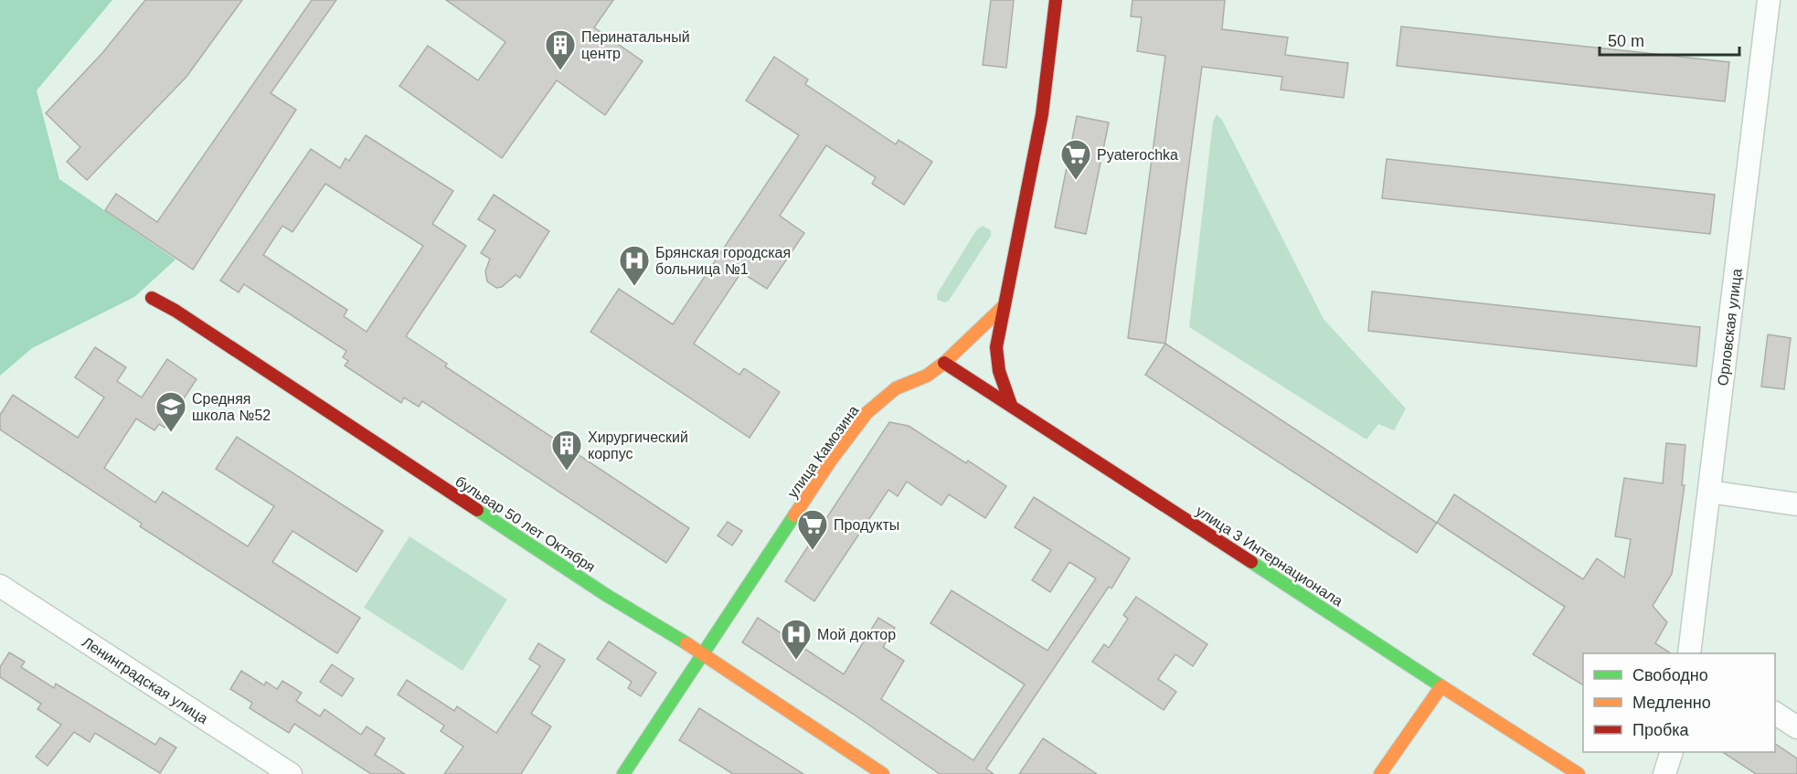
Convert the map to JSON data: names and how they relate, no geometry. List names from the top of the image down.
{
  "streets": {
    "street": [
      "Орловская улица",
      "улица Камозина",
      "бульвар 50 лет Октября",
      "улица 3 Интернационала",
      "Ленинградская улица"
    ]
  },
  "crossings": [
    ["улица Камозина", "бульвар 50 лет Октября"],
    ["улица Камозина", "улица 3 Интернационала"]
  ],
  "places": {
    "building": ["Перинатальный центр", "Хирургический корпус"],
    "supermarket": ["Pyaterochka", "Продукты"],
    "hospital": ["Брянская городская больница №1", "Мой доктор"],
    "school or university": ["Средняя школа №52"]
  },
  "legend": ["Свободно", "Медленно", "Пробка"],
  "scale_bar": "50 m"
}
